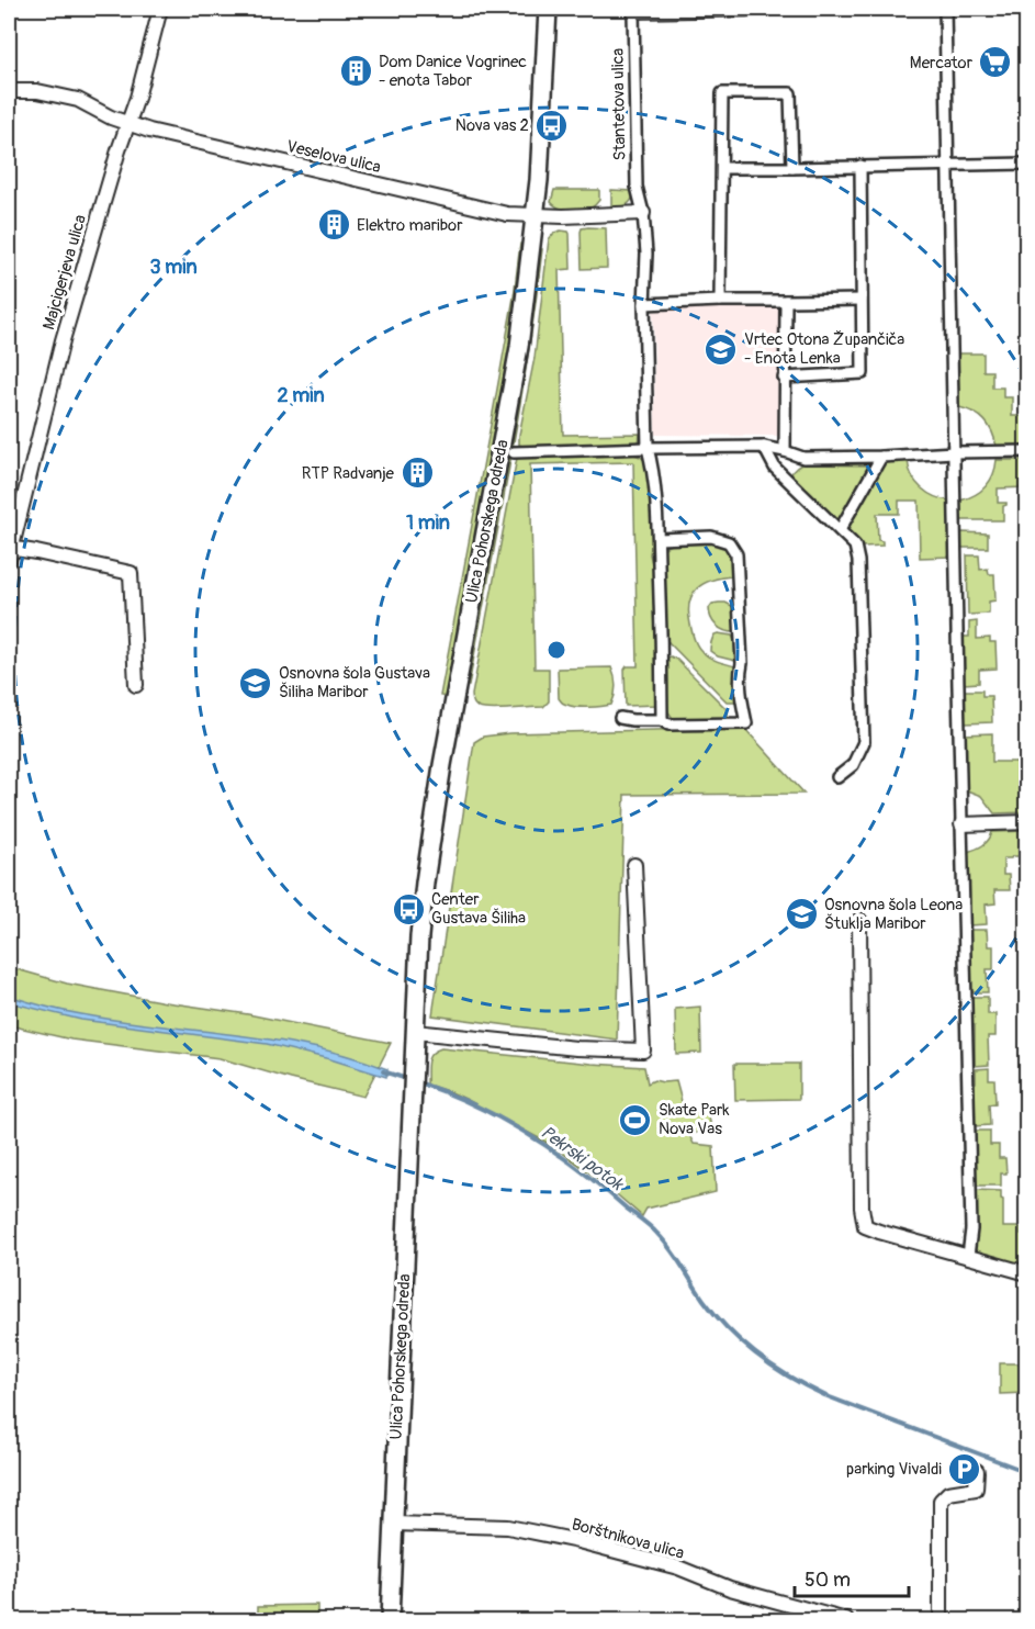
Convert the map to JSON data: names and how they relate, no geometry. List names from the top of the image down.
{
  "streets": {
    "street": [
      "Stantetova ulica",
      "Veselova ulica",
      "Majcigerjeva ulica",
      "Ulica Pohorskega odreda",
      "Borštnikova ulica"
    ]
  },
  "crossings": [
    ["Veselova ulica", "Majcigerjeva ulica"],
    ["Veselova ulica", "Ulica Pohorskega odreda"],
    ["Ulica Pohorskega odreda", "Borštnikova ulica"]
  ],
  "water": ["Pekrski potok"],
  "places": {
    "supermarket": ["Mercator"],
    "building": ["Dom Danice Vogrinec - enota Tabor", "Elektro maribor", "RTP Radvanje"],
    "bus stop": ["Nova vas 2", "Center Gustava Šiliha"],
    "school or university": ["Vrtec Otona Župančiča - Enota Lenka", "Osnovna šola Gustava Šiliha Maribor", "Osnovna šola Leona Štuklja Maribor"],
    "sports": ["Skate Park Nova Vas"],
    "parking": ["parking Vivaldi"]
  },
  "scale_bar": "50 m",
  "rings": ["3 min", "2 min", "1 min"]
}
